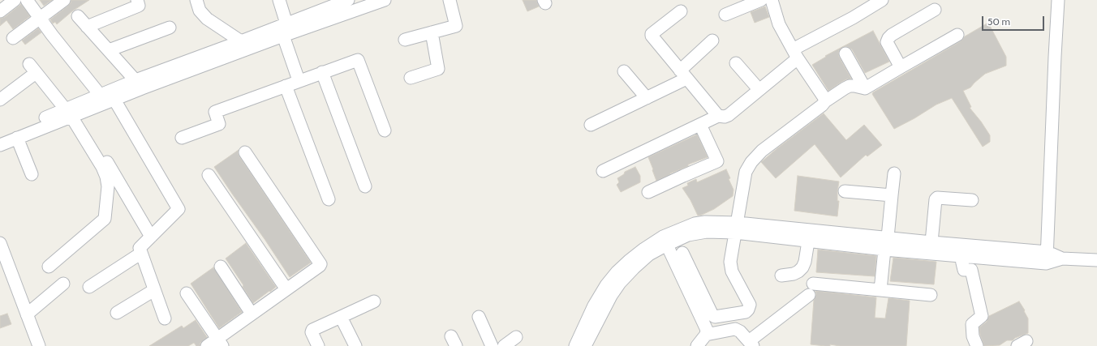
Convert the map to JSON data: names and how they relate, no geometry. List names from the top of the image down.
{
  "scale_bar": "50 m"
}
